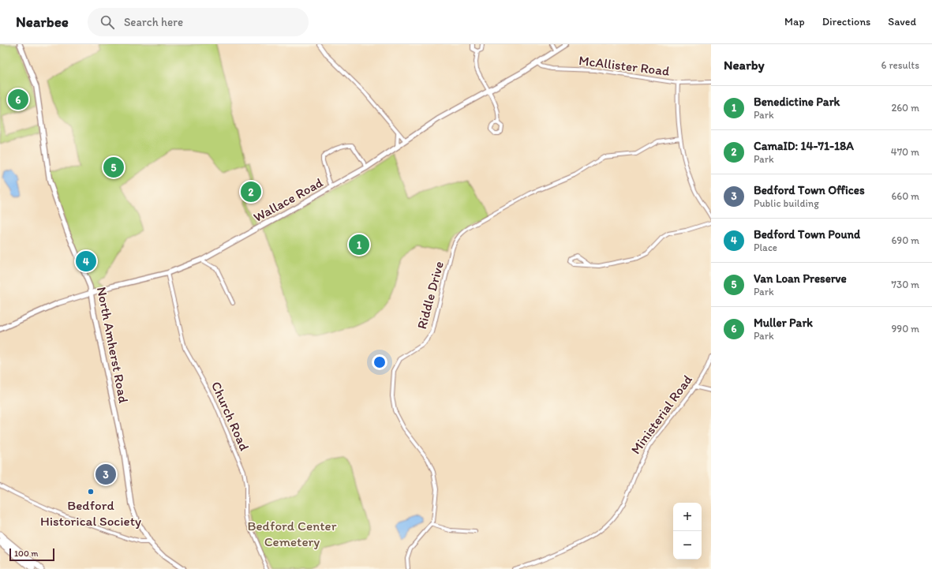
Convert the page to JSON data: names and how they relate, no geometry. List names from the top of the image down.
{
  "streets": {
    "street": [
      "McAllister Road",
      "Wallace Road",
      "Riddle Drive",
      "North Amherst Road",
      "Ministerial Road",
      "Church Road"
    ]
  },
  "crossings": [
    ["McAllister Road", "Wallace Road"],
    ["Wallace Road", "North Amherst Road"],
    ["Wallace Road", "Church Road"]
  ],
  "parks": ["Bedford Center Cemetery"],
  "places": ["Bedford Historical Society"],
  "scale_bar": "100 m",
  "page": {
    "header": "Nearbee",
    "search": "Search here",
    "nav": ["Map", "Directions", "Saved"],
    "heading": ["Nearby", "6 results"],
    "list": [
      {
        "mark": "1",
        "name": "Benedictine Park",
        "note": "Park",
        "value": "260 m"
      },
      {
        "mark": "2",
        "name": "CamaID: 14-71-18A",
        "note": "Park",
        "value": "470 m"
      },
      {
        "mark": "3",
        "name": "Bedford Town Offices",
        "note": "Public building",
        "value": "660 m"
      },
      {
        "mark": "4",
        "name": "Bedford Town Pound",
        "note": "Place",
        "value": "690 m"
      },
      {
        "mark": "5",
        "name": "Van Loan Preserve",
        "note": "Park",
        "value": "730 m"
      },
      {
        "mark": "6",
        "name": "Muller Park",
        "note": "Park",
        "value": "990 m"
      }
    ],
    "pins": [
      "6",
      "5",
      "2",
      "1",
      "4",
      "3"
    ],
    "map_buttons": ["+", "−"],
    "scale": "100 m"
  }
}
